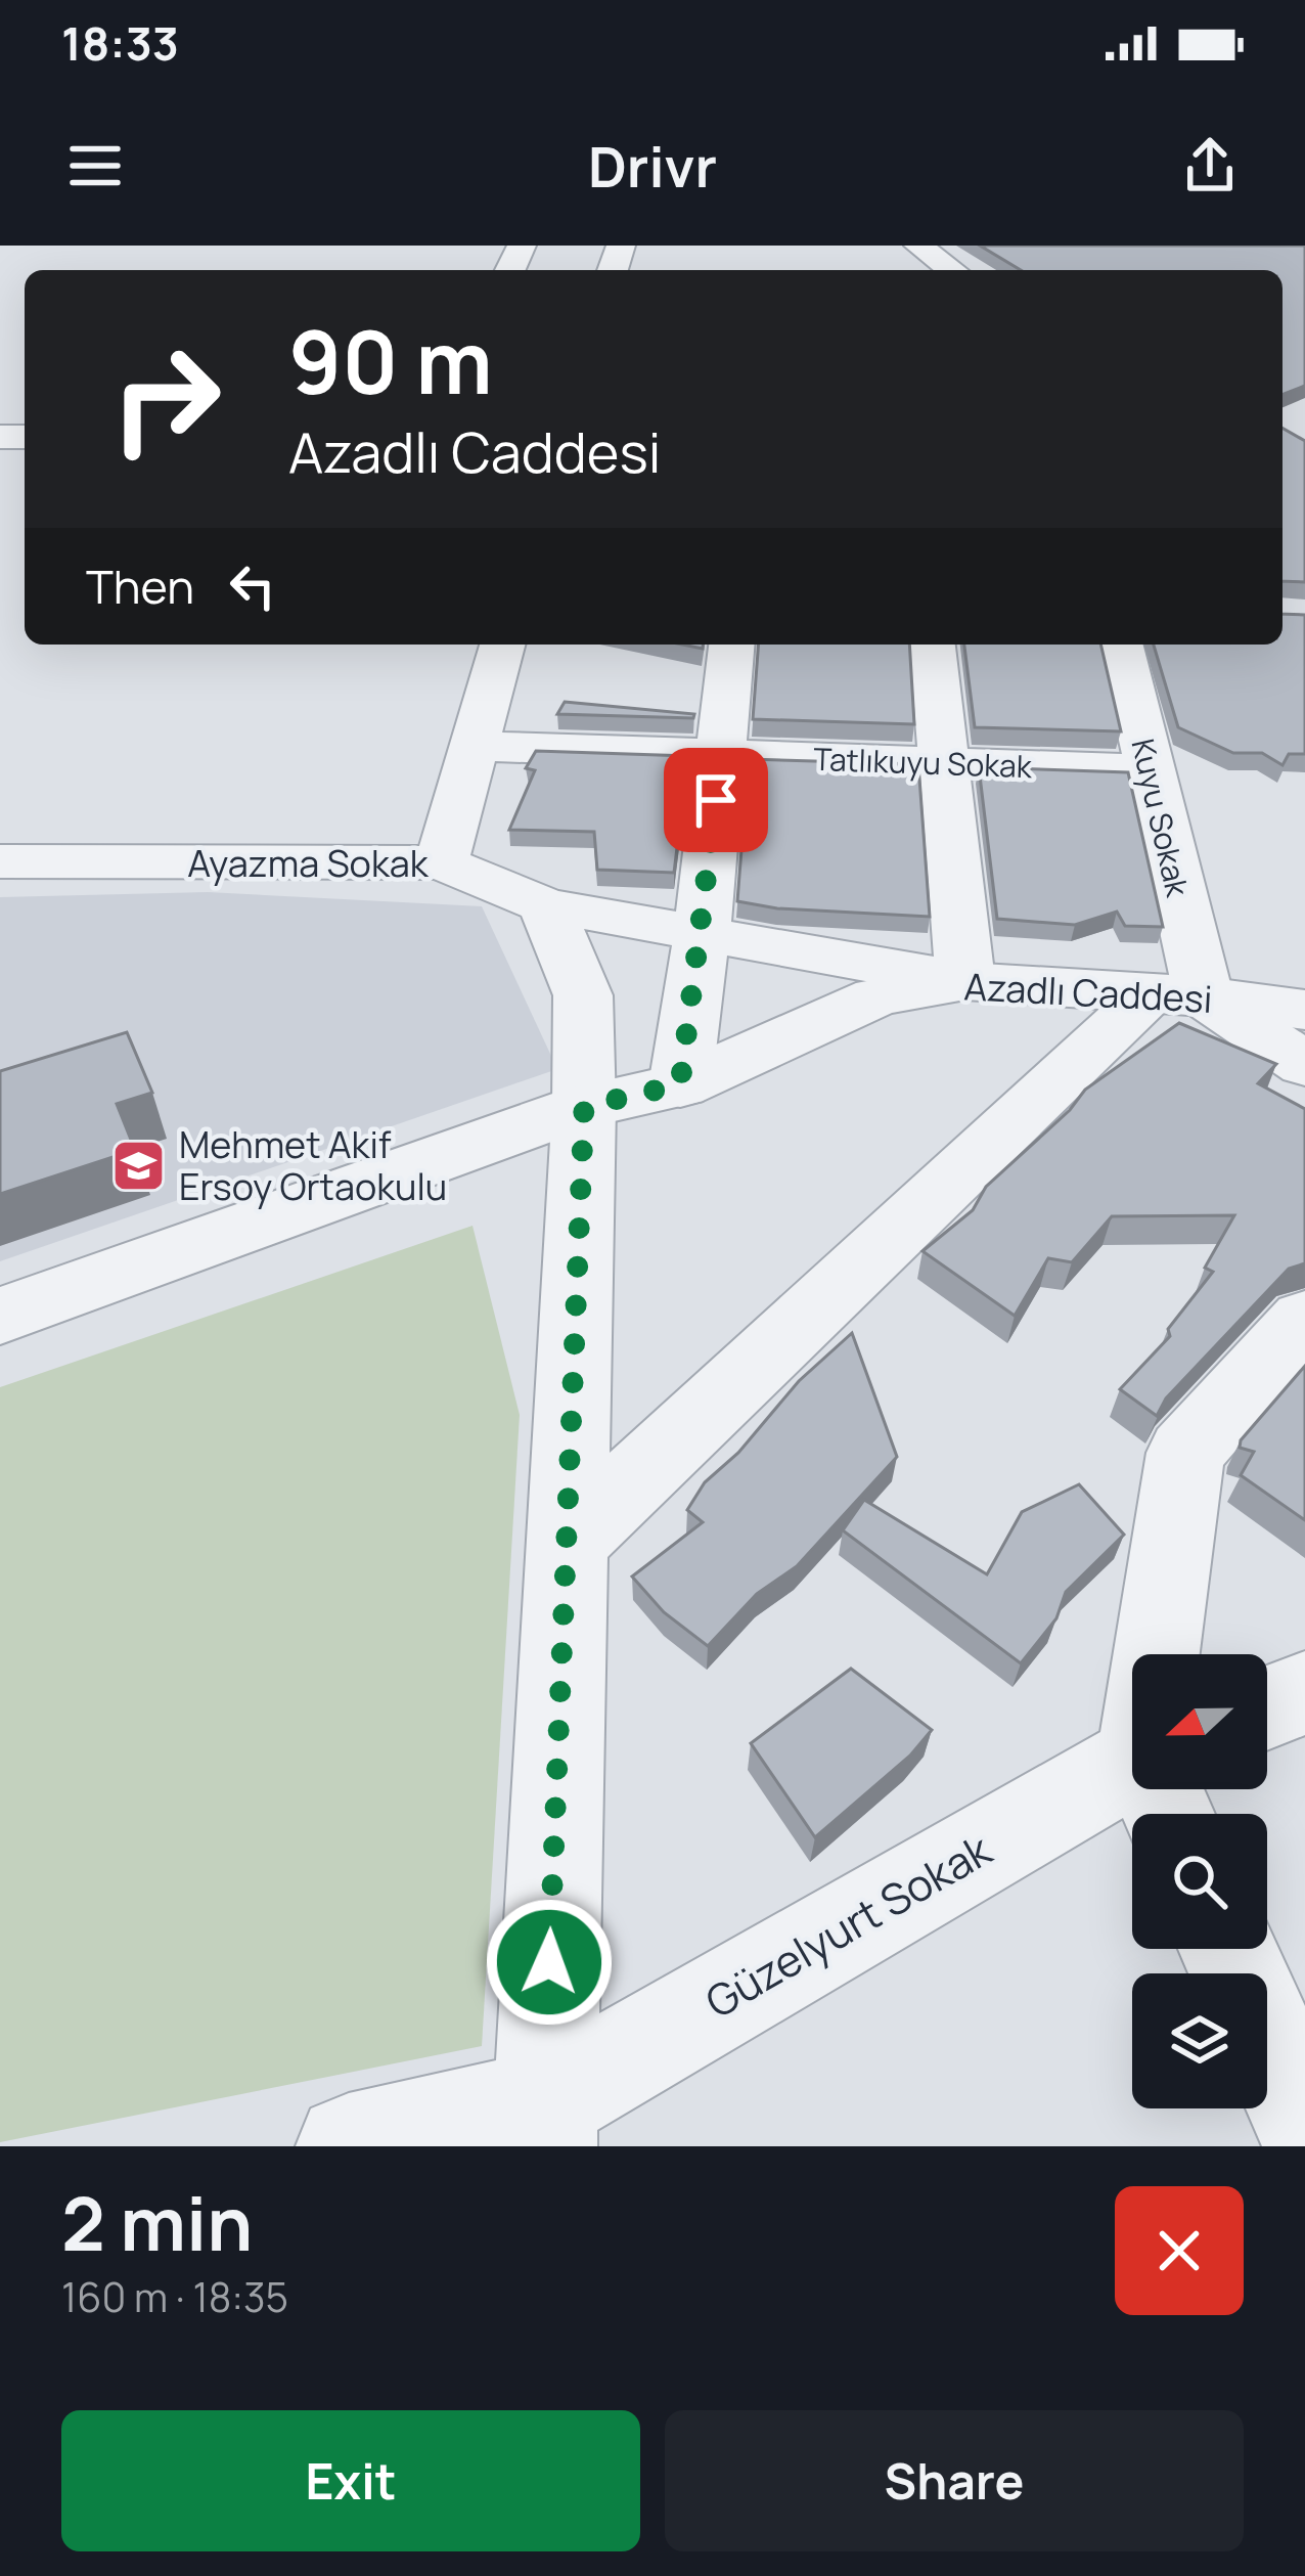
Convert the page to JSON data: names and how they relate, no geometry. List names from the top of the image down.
{
  "streets": {
    "street": [
      "Tatlıkuyu Sokak",
      "Kuyu Sokak",
      "Ayazma Sokak",
      "Azadlı Caddesi",
      "Güzelyurt Sokak"
    ]
  },
  "crossings": [
    ["Tatlıkuyu Sokak", "Kuyu Sokak"],
    ["Kuyu Sokak", "Azadlı Caddesi"],
    ["Ayazma Sokak", "Azadlı Caddesi"]
  ],
  "places": {
    "school or university": ["Mehmet Akif Ersoy Ortaokulu"]
  },
  "north": "left",
  "page": {
    "status": "18:33",
    "header": "Drivr",
    "turn": ["90 m", "Azadlı Caddesi"],
    "then": "Then",
    "heading": ["2 min", "160 m · 18:35"],
    "buttons": ["Exit", "Share"]
  }
}
